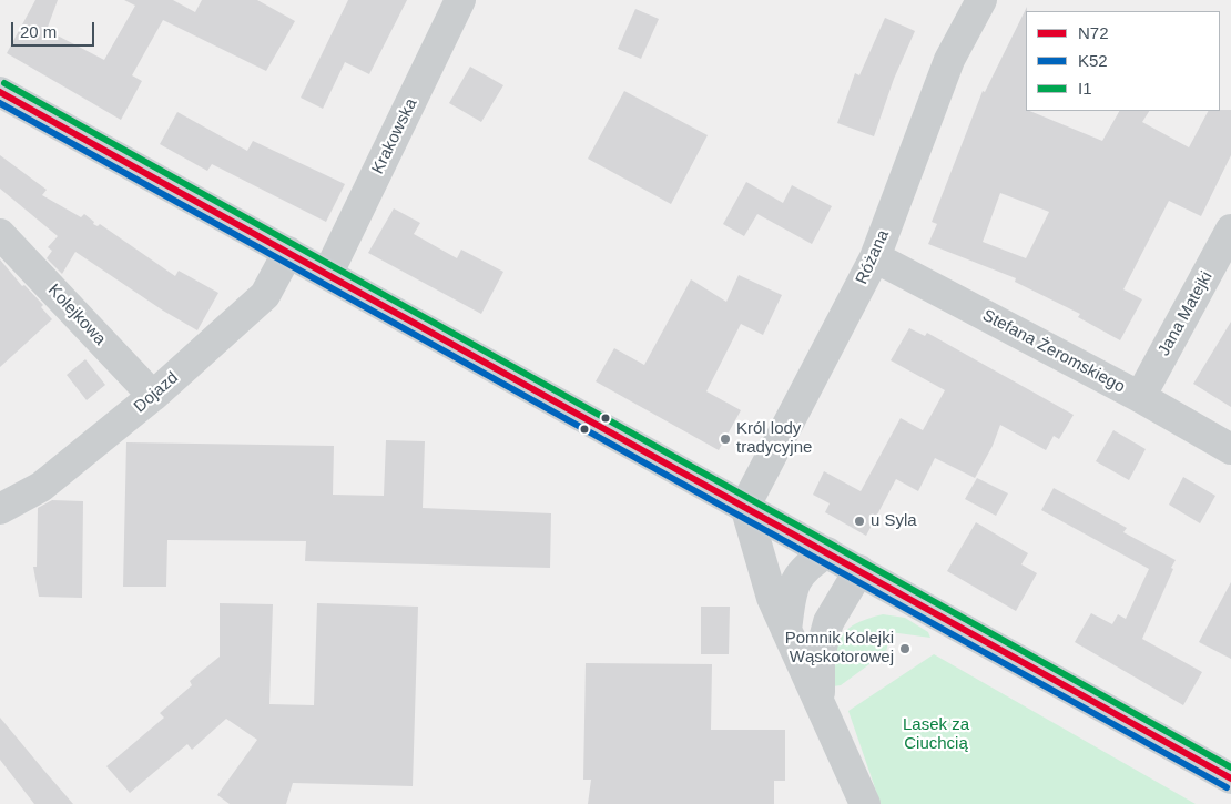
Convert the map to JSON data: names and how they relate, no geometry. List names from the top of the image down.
{
  "streets": {
    "street": [
      "Krakowska",
      "Różana",
      "Jana Matejki",
      "Kolejkowa",
      "Stefana Żeromskiego",
      "Dojazd"
    ]
  },
  "crossings": [
    ["Różana", "Stefana Żeromskiego"],
    ["Jana Matejki", "Stefana Żeromskiego"],
    ["Kolejkowa", "Dojazd"]
  ],
  "parks": ["Lasek za Ciuchcią"],
  "places": ["Król lody tradycyjne", "u Syla", "Pomnik Kolejki Wąskotorowej"],
  "lines": ["transit line I1", "transit line N72", "transit line K52"],
  "legend": ["N72", "K52", "I1"],
  "scale_bar": "20 m"
}
